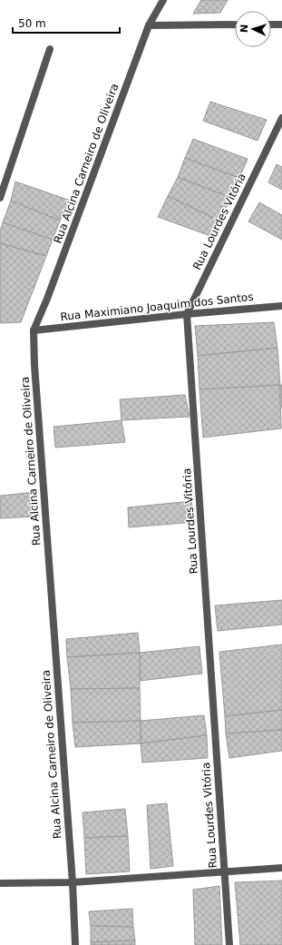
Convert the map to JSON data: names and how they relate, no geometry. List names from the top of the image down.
{
  "streets": {
    "street": ["Rua Alcina Carneiro de Oliveira", "Rua Lourdes Vitória", "Rua Maximiano Joaquim dos Santos"]
  },
  "crossings": [
    ["Rua Alcina Carneiro de Oliveira", "Rua Maximiano Joaquim dos Santos"],
    ["Rua Lourdes Vitória", "Rua Maximiano Joaquim dos Santos"]
  ],
  "scale_bar": "50 m",
  "north": "left"
}
